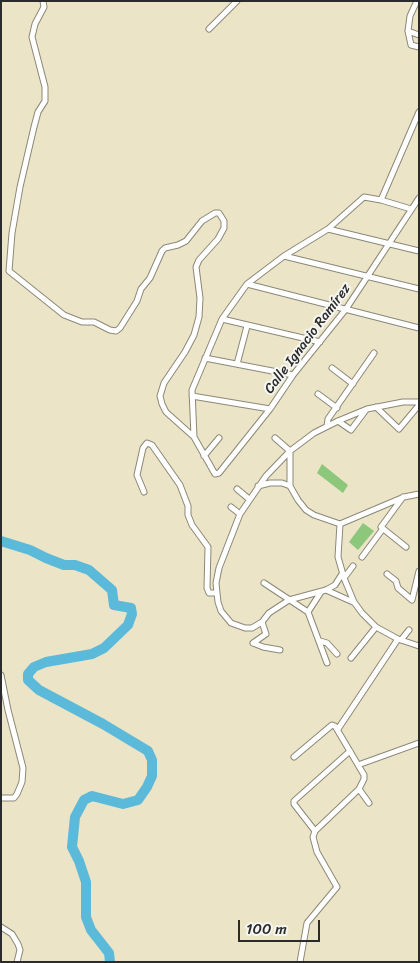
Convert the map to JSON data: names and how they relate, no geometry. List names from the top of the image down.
{
  "streets": {
    "street": ["Calle Ignacio Ramírez"]
  },
  "scale_bar": "100 m"
}
